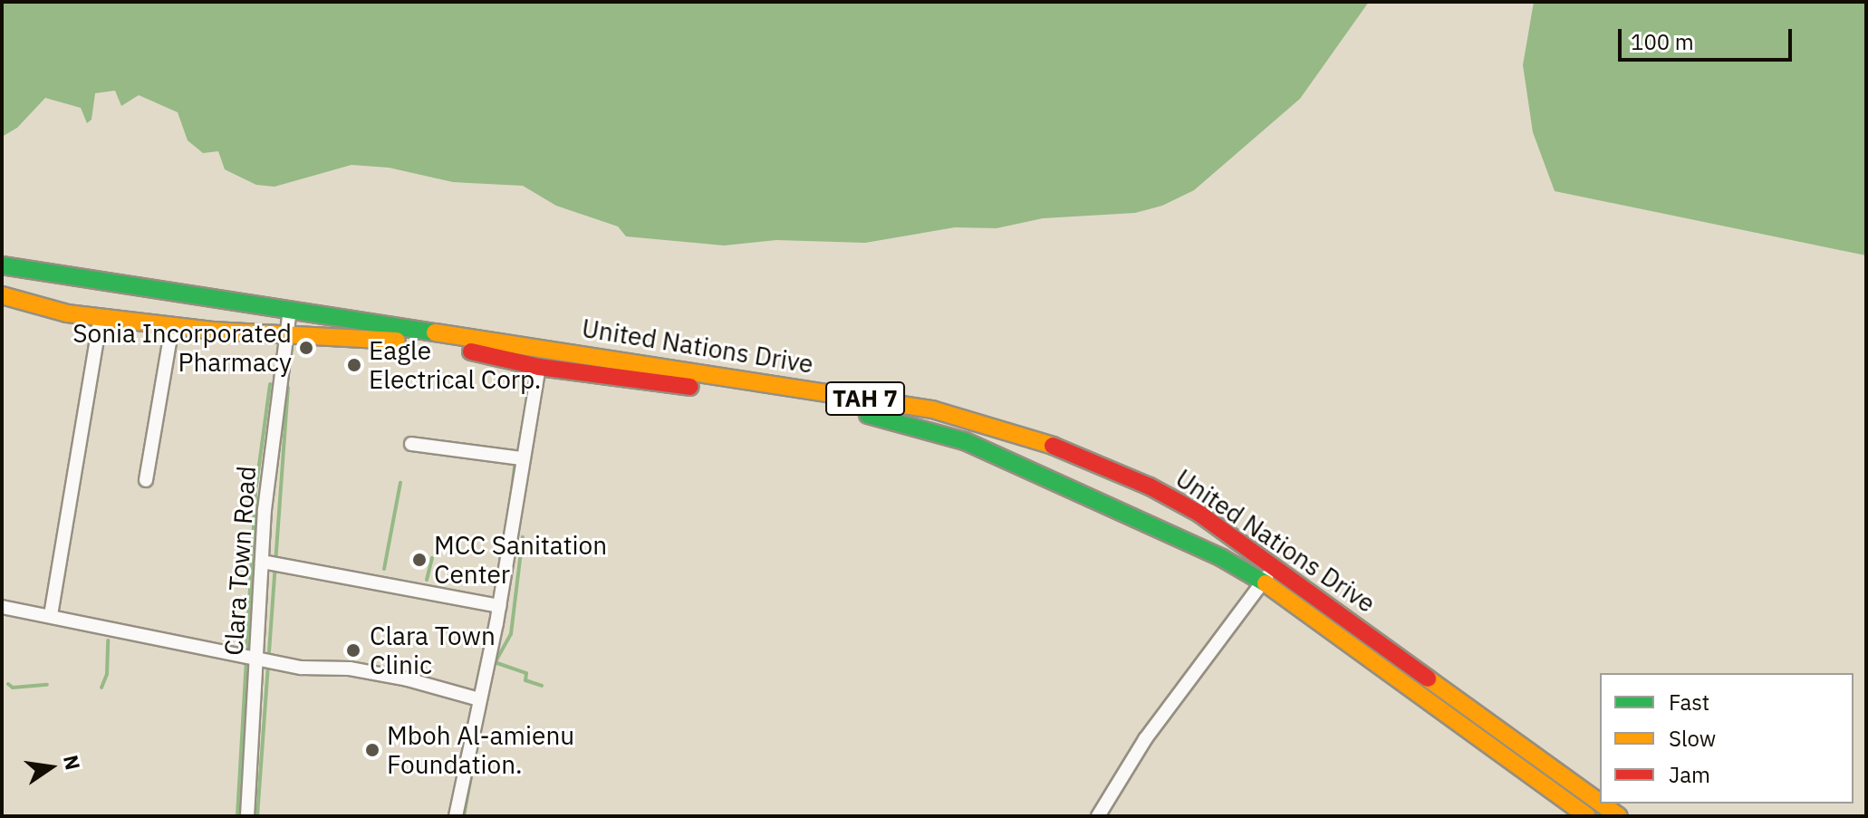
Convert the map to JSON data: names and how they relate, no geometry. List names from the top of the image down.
{
  "streets": {
    "highway": ["United Nations Drive", "TAH 7"],
    "street": ["Clara Town Road"]
  },
  "crossings": [
    ["United Nations Drive", "Clara Town Road"]
  ],
  "places": [
    "Sonia Incorporated Pharmacy",
    "Eagle Electrical Corp.",
    "MCC Sanitation Center",
    "Clara Town Clinic",
    "Mboh Al-amienu Foundation."
  ],
  "legend": ["Fast", "Slow", "Jam"],
  "scale_bar": "100 m",
  "north": "right"
}
